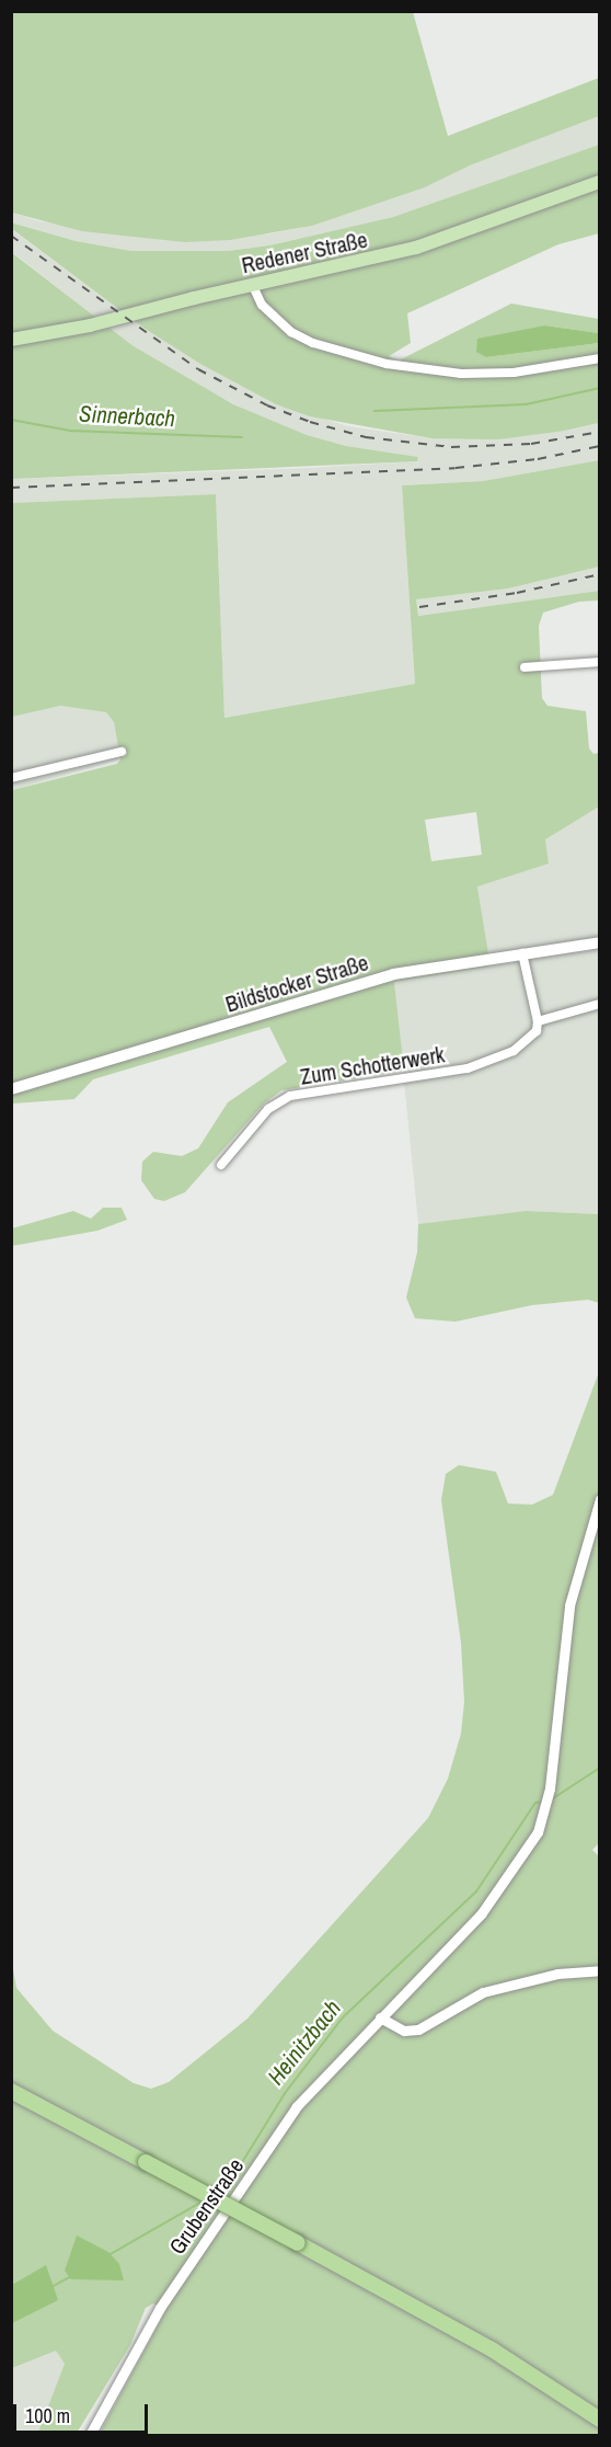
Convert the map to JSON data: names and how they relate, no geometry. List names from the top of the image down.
{
  "streets": {
    "main road": ["Redener Straße", "Bildstocker Straße"],
    "street": ["Zum Schotterwerk", "Grubenstraße"]
  },
  "water": ["Sinnerbach", "Heinitzbach"],
  "scale_bar": "100 m"
}
